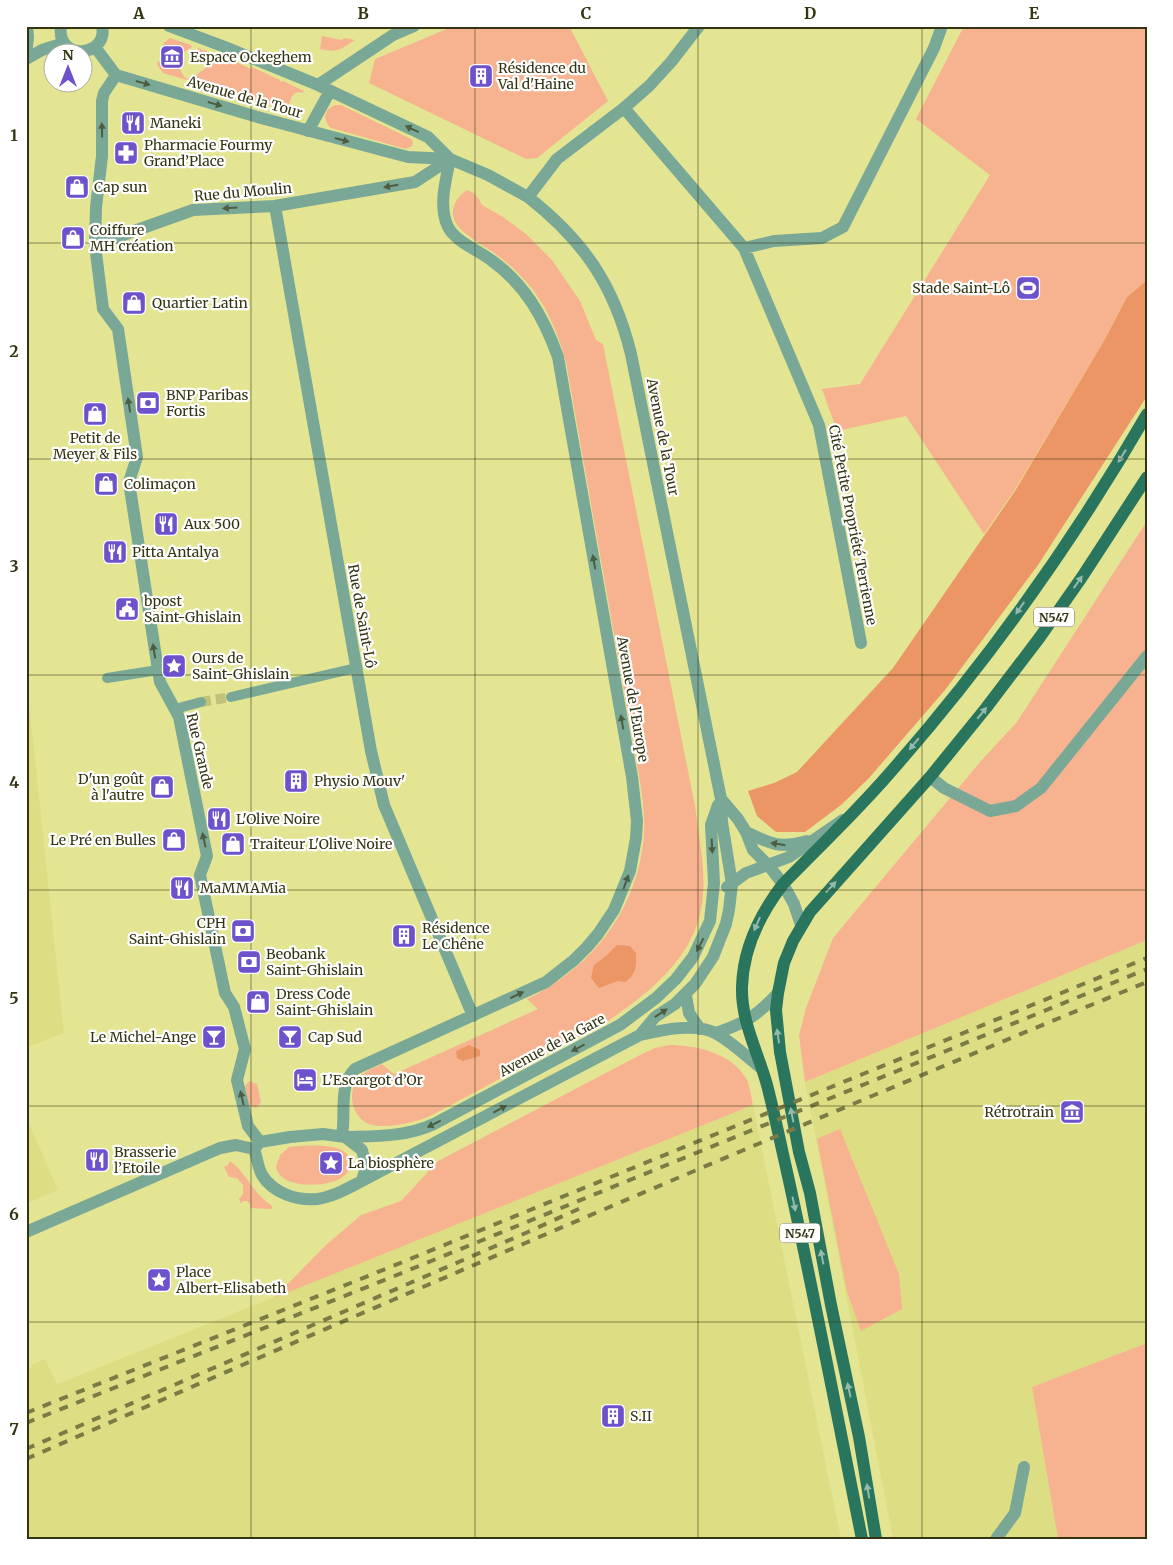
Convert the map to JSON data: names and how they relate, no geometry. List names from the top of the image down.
{
  "streets": {
    "main road": ["N547"],
    "street": [
      "Avenue de la Tour",
      "Rue du Moulin",
      "Cité Petite Propriété Terrienne",
      "Rue de Saint-Lô",
      "Avenue de l'Europe",
      "Rue Grande",
      "Avenue de la Gare"
    ]
  },
  "crossings": [
    ["Avenue de la Tour", "Rue du Moulin"],
    ["Avenue de la Tour", "N547"],
    ["Avenue de la Tour", "Avenue de l'Europe"],
    ["Avenue de la Tour", "Rue Grande"],
    ["Rue du Moulin", "Rue de Saint-Lô"],
    ["Rue du Moulin", "Avenue de l'Europe"],
    ["Rue du Moulin", "Rue Grande"],
    ["Rue de Saint-Lô", "Avenue de l'Europe"],
    ["Avenue de l'Europe", "Avenue de la Gare"],
    ["Rue Grande", "Avenue de la Gare"]
  ],
  "one_way": ["Rue du Moulin", "Avenue de l'Europe", "Rue Grande"],
  "places": {
    "museum": ["Espace Ockeghem", "Rétrotrain"],
    "building": [
      "Résidence du Val d'Haine",
      "Physio Mouv'",
      "Résidence Le Chêne",
      "S.II"
    ],
    "restaurant": [
      "Maneki",
      "Aux 500",
      "Pitta Antalya",
      "L'Olive Noire",
      "MaMMAMia",
      "Brasserie l’Etoile"
    ],
    "pharmacy": ["Pharmacie Fourmy Grand’Place"],
    "shop": [
      "Cap sun",
      "Coiffure MH création",
      "Quartier Latin",
      "Petit de Meyer & Fils",
      "Colimaçon",
      "D'un goût à l'autre",
      "Le Pré en Bulles",
      "Traiteur L'Olive Noire",
      "Dress Code Saint-Ghislain"
    ],
    "sports": ["Stade Saint-Lô"],
    "bank": ["BNP Paribas Fortis", "CPH Saint-Ghislain", "Beobank Saint-Ghislain"],
    "public building": ["bpost Saint-Ghislain"],
    "place": ["Ours de Saint-Ghislain", "La biosphère", "Place Albert-Elisabeth"],
    "bar": ["Le Michel-Ange", "Cap Sud"],
    "hotel": ["L’Escargot d’Or"]
  },
  "north": "top",
  "grid": {
    "columns": [
      "A",
      "B",
      "C",
      "D",
      "E"
    ],
    "rows": [
      "1",
      "2",
      "3",
      "4",
      "5",
      "6",
      "7"
    ]
  }
}
